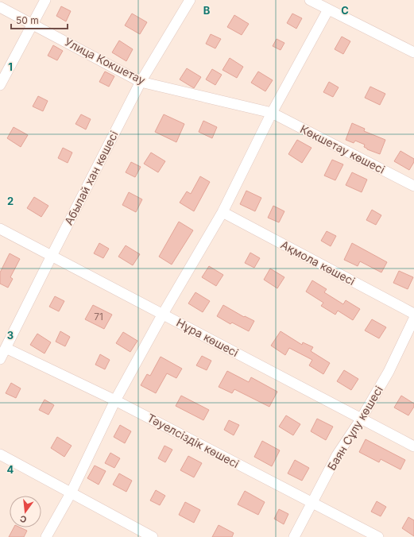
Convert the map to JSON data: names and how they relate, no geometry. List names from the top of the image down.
{
  "streets": {
    "street": [
      "Улица Кокшетау",
      "Көкшетау көшесі",
      "Абылай хан көшесі",
      "Ақмола көшесі",
      "Нұра көшесі",
      "Баян Сұлу көшесі",
      "Тәуелсіздік көшесі"
    ]
  },
  "crossings": [
    ["Улица Кокшетау", "Көкшетау көшесі"],
    ["Улица Кокшетау", "Абылай хан көшесі"],
    ["Абылай хан көшесі", "Нұра көшесі"],
    ["Абылай хан көшесі", "Тәуелсіздік көшесі"],
    ["Нұра көшесі", "Баян Сұлу көшесі"],
    ["Баян Сұлу көшесі", "Тәуелсіздік көшесі"]
  ],
  "house_numbers": ["71"],
  "scale_bar": "50 m",
  "north": "bottom",
  "grid": {
    "columns": ["B", "C"],
    "rows": [
      "1",
      "2",
      "3",
      "4"
    ]
  }
}
